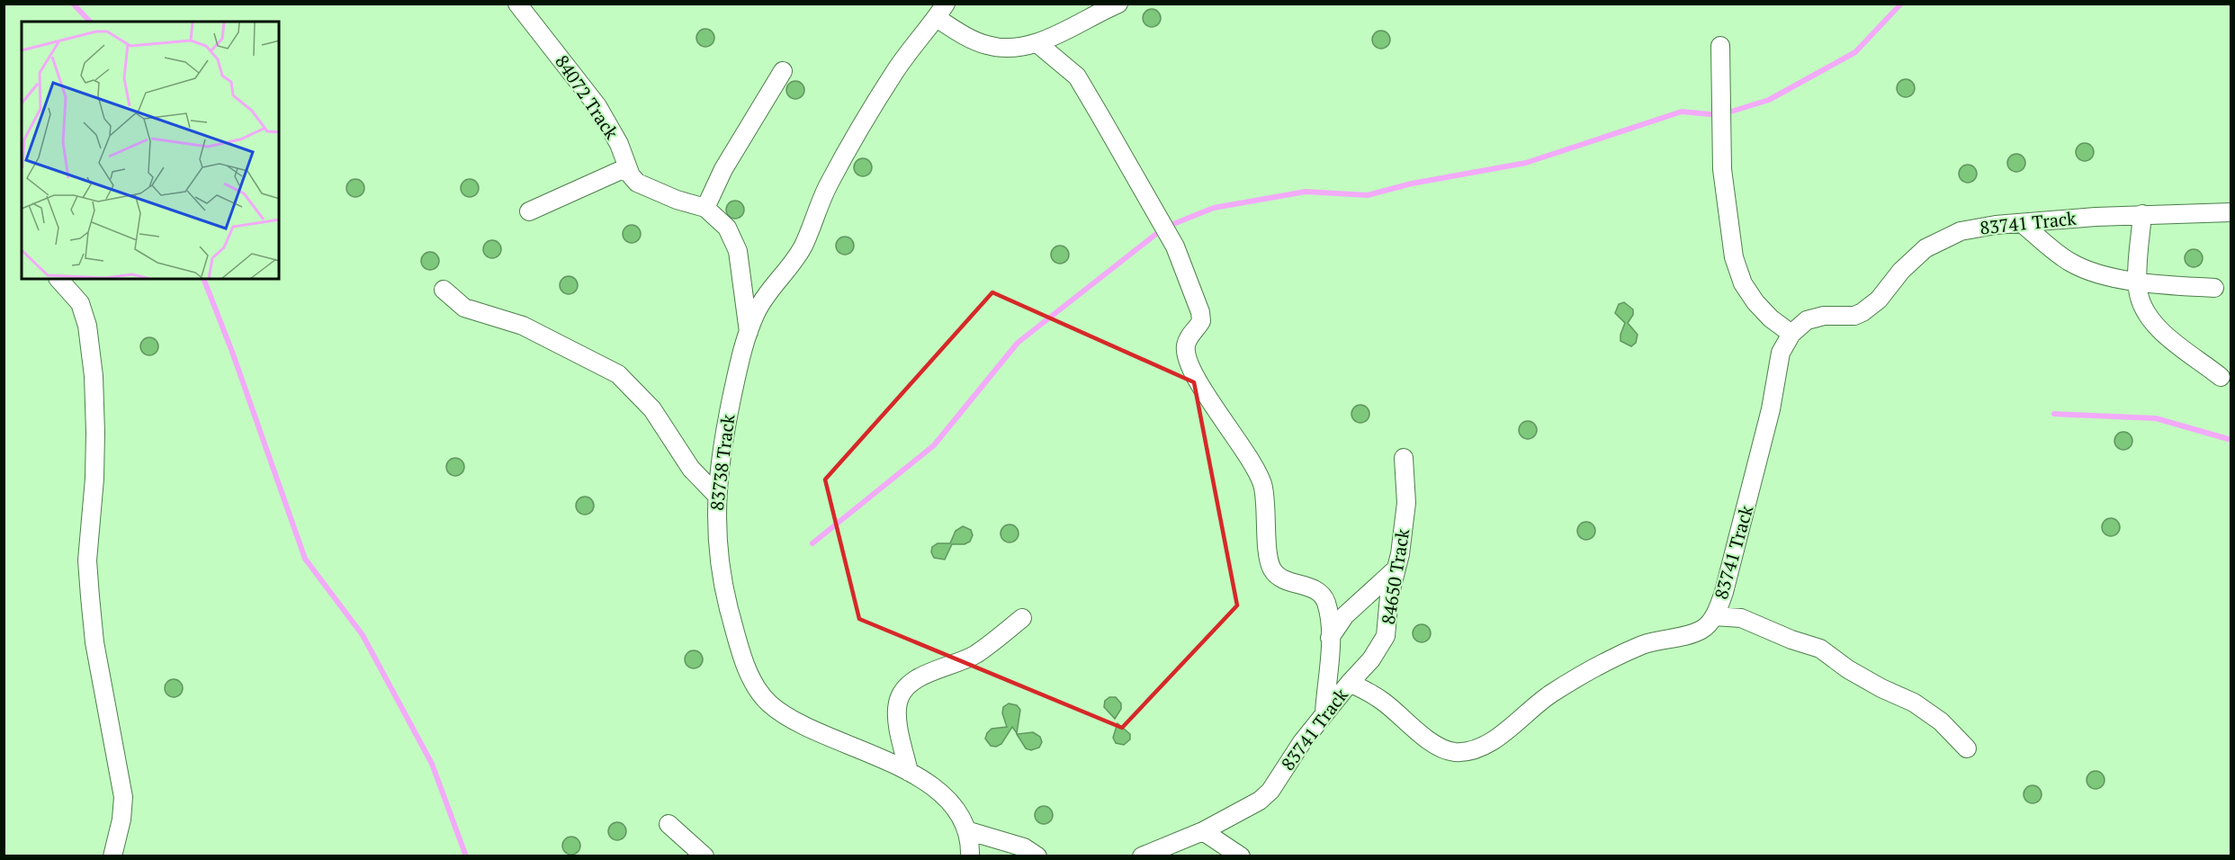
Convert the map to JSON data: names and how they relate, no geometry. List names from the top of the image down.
{
  "streets": {
    "street": [
      "84072 Track",
      "83741 Track",
      "83738 Track",
      "84650 Track"
    ]
  },
  "crossings": [
    ["84072 Track", "83738 Track"],
    ["83741 Track", "84650 Track"]
  ]
}
